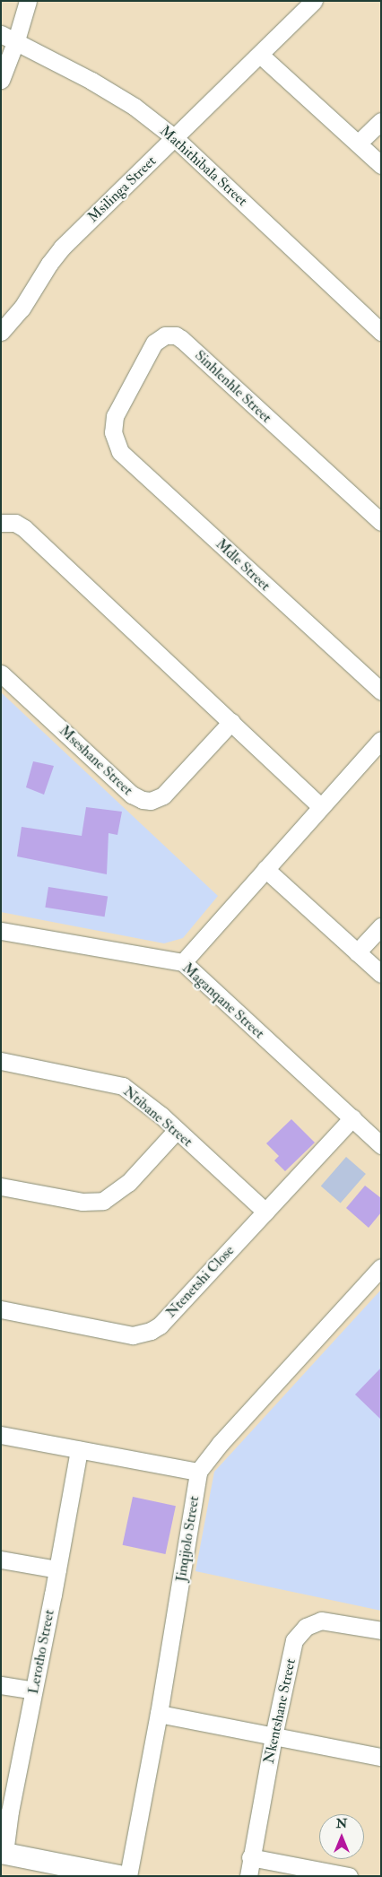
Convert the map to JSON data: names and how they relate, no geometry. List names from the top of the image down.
{
  "streets": {
    "street": [
      "Mathithibala Street",
      "Msilinga Street",
      "Sinhlenhle Street",
      "Mdle Street",
      "Mseshane Street",
      "Maganqane Street",
      "Ntibane Street",
      "Ntenetshi Close",
      "Jinqijolo Street",
      "Lerotho Street",
      "Nkentshane Street"
    ]
  },
  "crossings": [
    ["Mathithibala Street", "Msilinga Street"],
    ["Sinhlenhle Street", "Mdle Street"],
    ["Maganqane Street", "Ntenetshi Close"],
    ["Ntibane Street", "Ntenetshi Close"]
  ],
  "north": "top"
}
